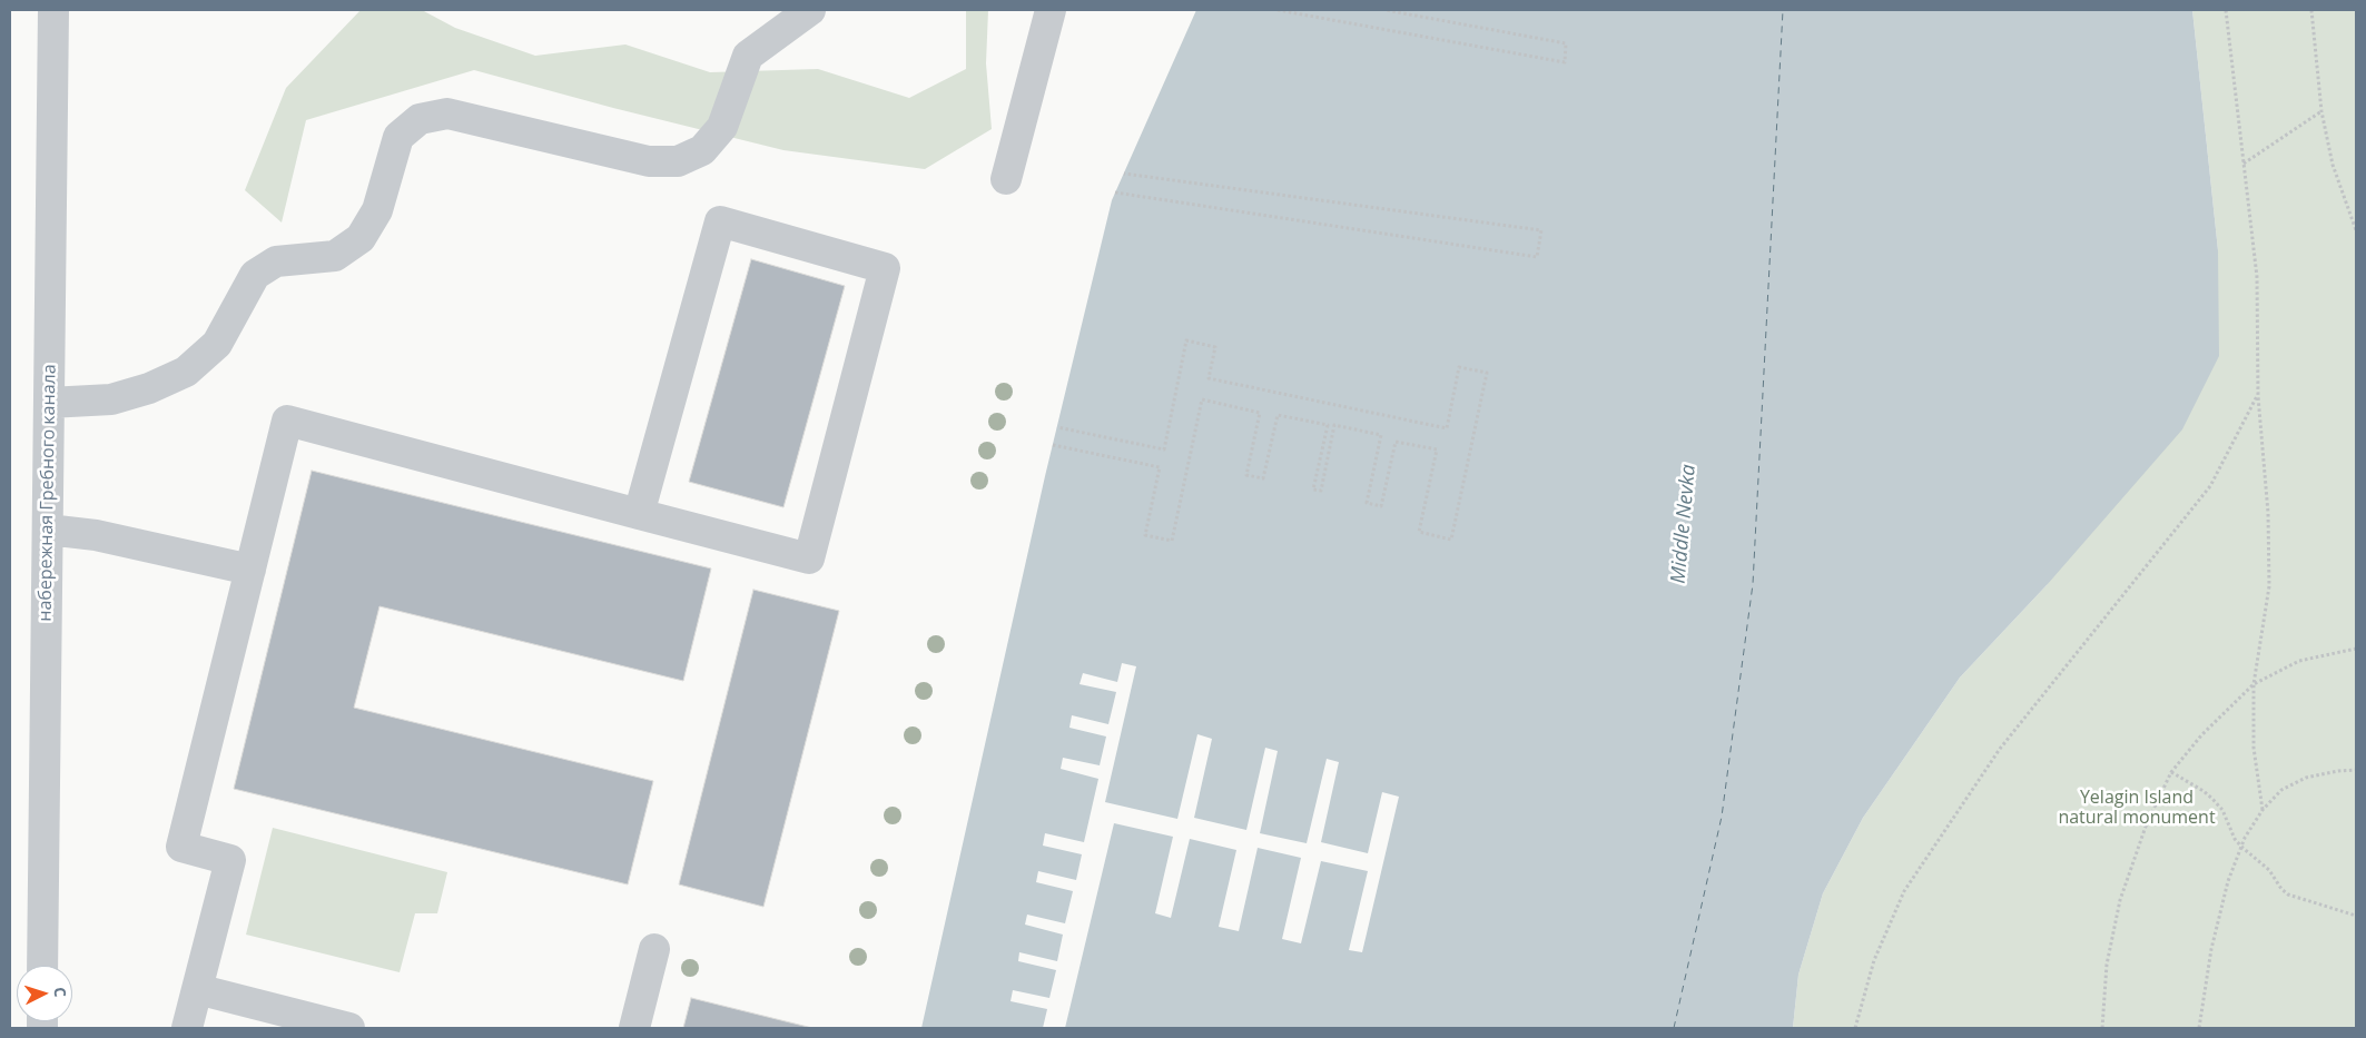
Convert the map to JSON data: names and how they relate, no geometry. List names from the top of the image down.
{
  "streets": {
    "street": ["набережная Гребного канала"]
  },
  "water": ["Middle Nevka"],
  "parks": ["Yelagin Island natural monument"],
  "north": "right"
}
